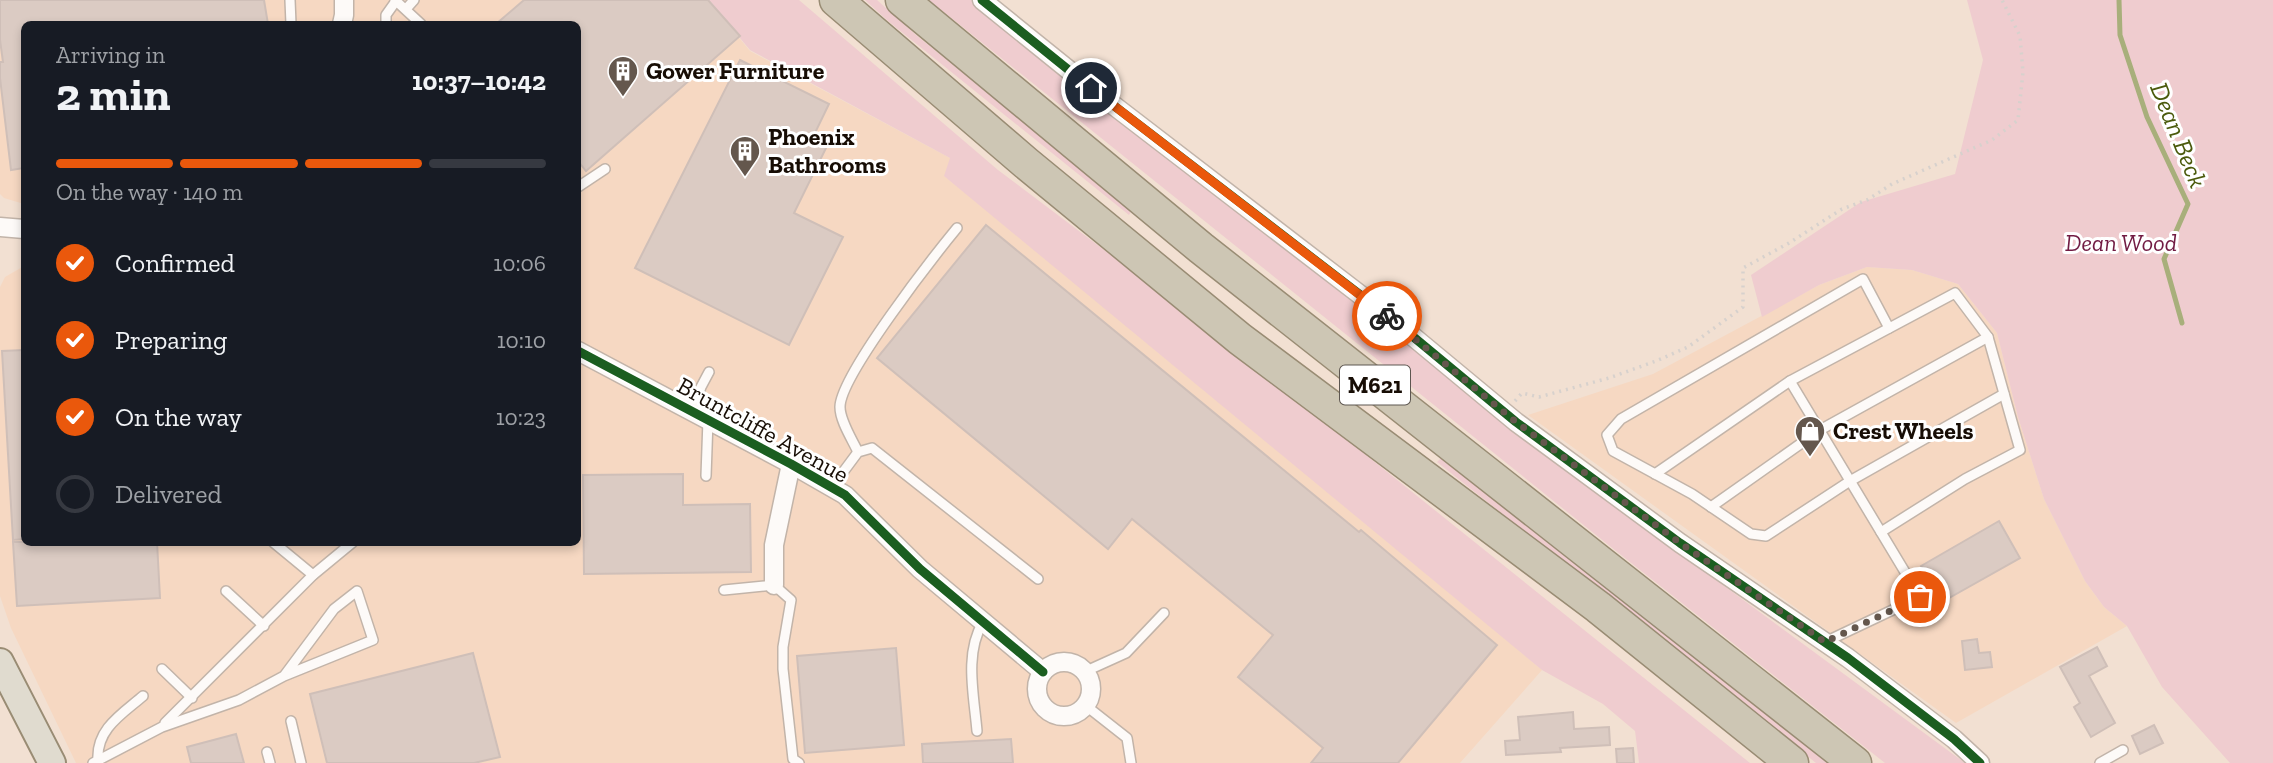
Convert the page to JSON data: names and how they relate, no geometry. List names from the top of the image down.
{
  "streets": {
    "highway": ["M621"],
    "street": ["Bruntcliffe Avenue"]
  },
  "water": ["Dean Beck"],
  "parks": ["Dean Wood"],
  "places": {
    "building": ["Gower Furniture", "Phoenix Bathrooms"],
    "shop": ["Crest Wheels"]
  },
  "page": {
    "heading": ["2 min", "Arriving in", "10:37–10:42"],
    "bar": "On the way · 140 m",
    "list": [
      ["Confirmed", "10:06"],
      ["Preparing", "10:10"],
      ["On the way", "10:23"],
      "Delivered"
    ]
  }
}
